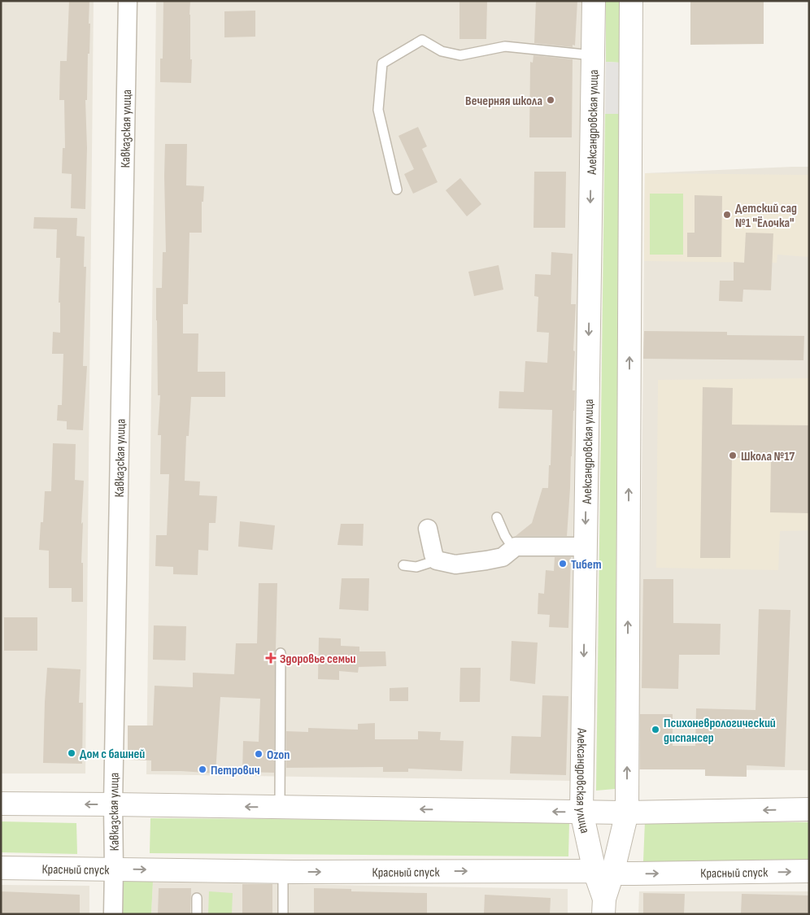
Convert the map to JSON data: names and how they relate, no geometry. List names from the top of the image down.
{
  "streets": {
    "street": ["Александровская улица", "Кавказская улица", "Красный спуск"]
  },
  "crossings": [
    ["Александровская улица", "Красный спуск"],
    ["Кавказская улица", "Красный спуск"]
  ],
  "places": {
    "other": [
      "Вечерняя школа",
      "Детский сад №1 \"Ёлочка\"",
      "Школа №17",
      "Тибет",
      "Психоневрологический диспансер",
      "Дом с башней",
      "Ozon",
      "Петрович"
    ],
    "health": ["Здоровье семьи"]
  }
}
